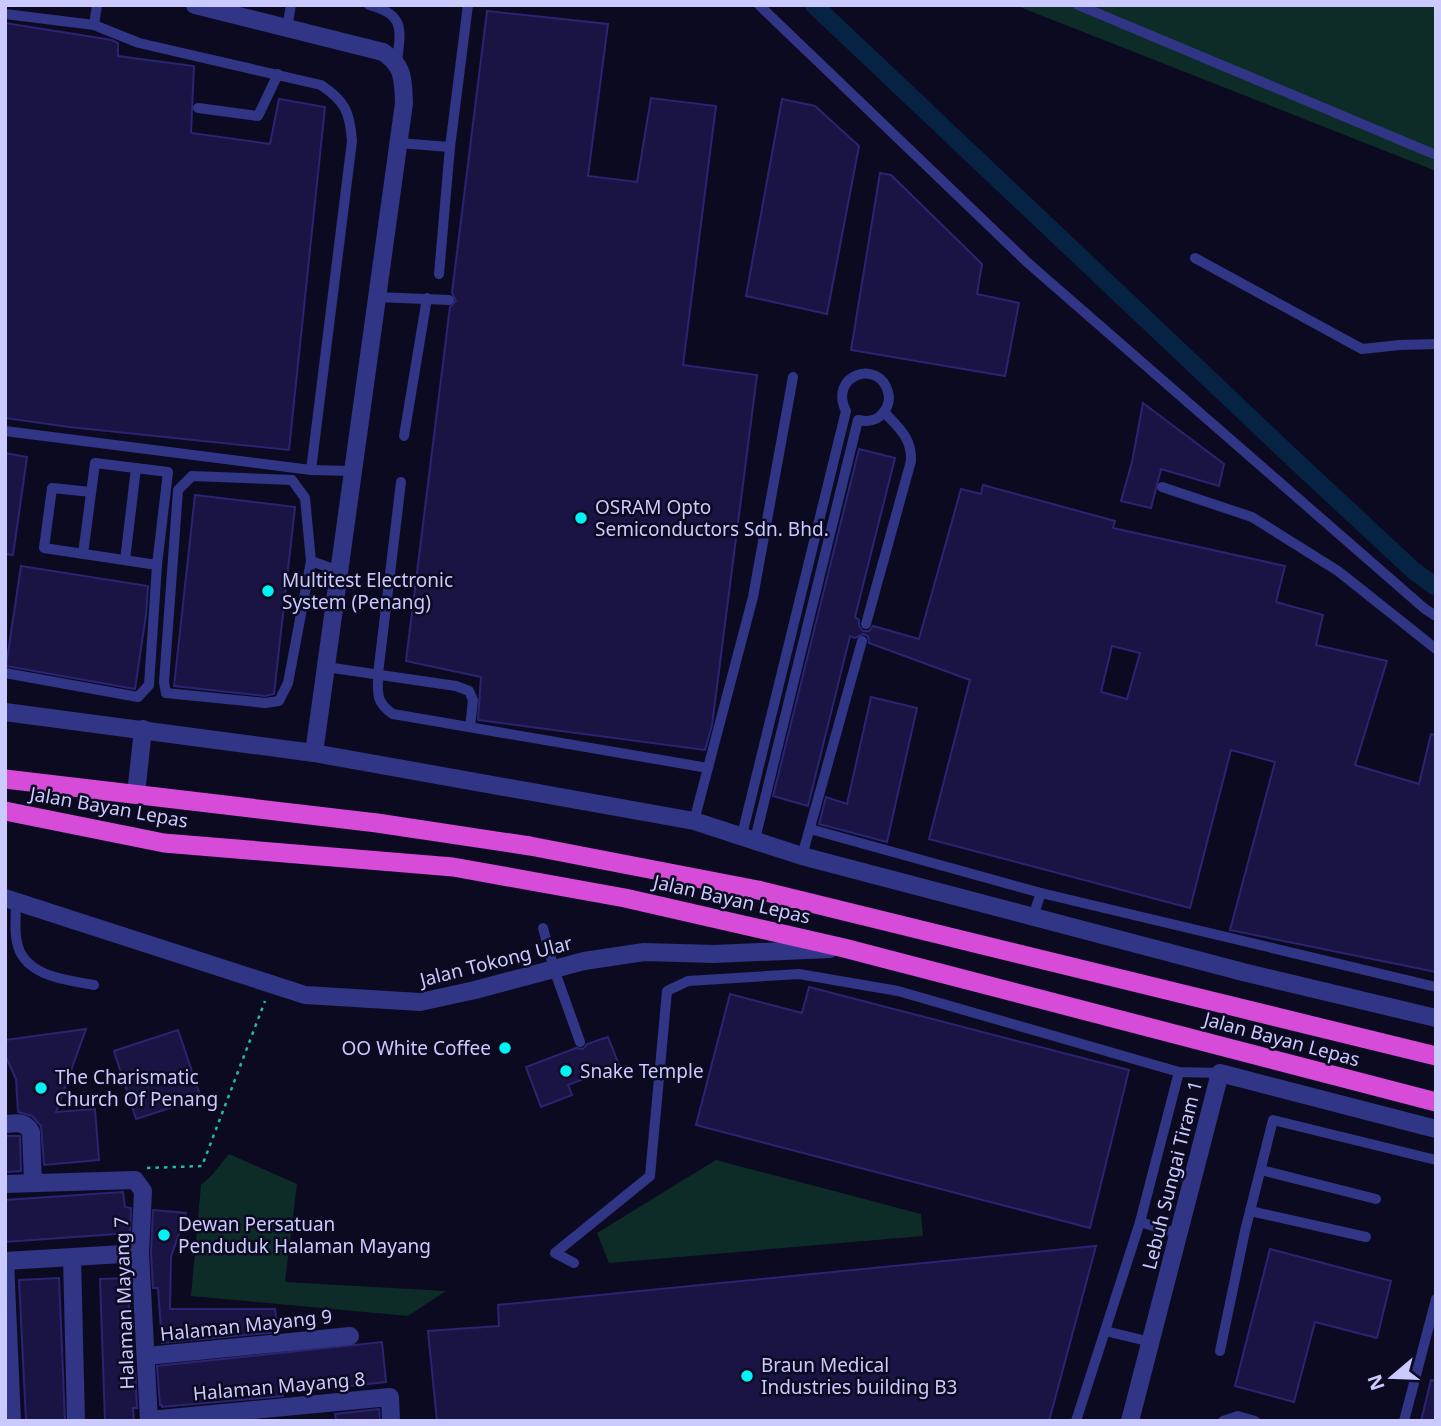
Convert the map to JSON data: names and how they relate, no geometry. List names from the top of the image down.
{
  "streets": {
    "highway": ["Jalan Bayan Lepas"],
    "street": [
      "Jalan Tokong Ular",
      "Lebuh Sungai Tiram 1",
      "Halaman Mayang 7",
      "Halaman Mayang 9",
      "Halaman Mayang 8"
    ]
  },
  "crossings": [
    ["Jalan Bayan Lepas", "Jalan Tokong Ular"],
    ["Halaman Mayang 7", "Halaman Mayang 9"],
    ["Halaman Mayang 7", "Halaman Mayang 8"]
  ],
  "places": [
    "OSRAM Opto Semiconductors Sdn. Bhd.",
    "Multitest Electronic System (Penang)",
    "OO White Coffee",
    "Snake Temple",
    "The Charismatic Church Of Penang",
    "Dewan Persatuan Penduduk Halaman Mayang",
    "Braun Medical Industries building B3"
  ],
  "north": "left"
}
